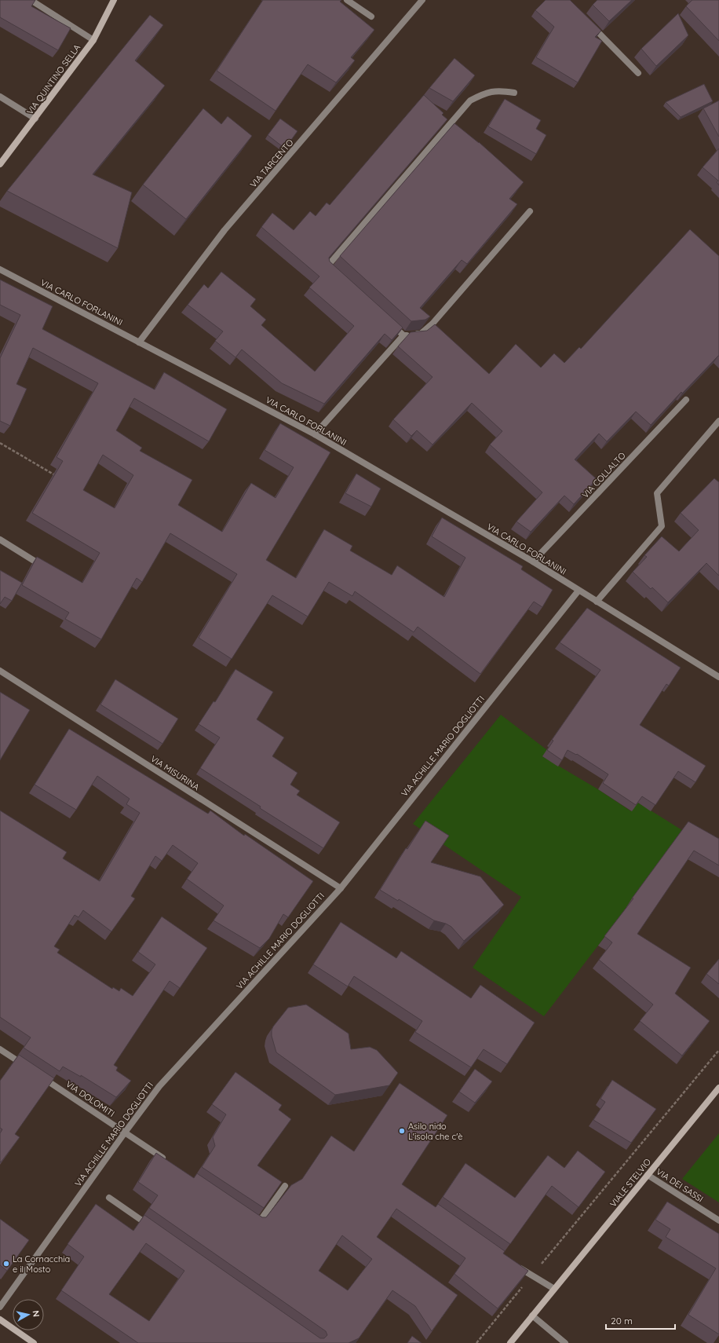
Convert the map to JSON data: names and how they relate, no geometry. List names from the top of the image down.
{
  "streets": {
    "street": [
      "VIA QUINTINO SELLA",
      "VIA TARCENTO",
      "VIA CARLO FORLANINI",
      "VIA COLLALTO",
      "VIA ACHILLE MARIO DOGLIOTTI",
      "VIA MISURINA",
      "VIA DOLOMITI",
      "VIALE STELVIO",
      "VIA DEI SASSI"
    ]
  },
  "crossings": [
    ["VIA TARCENTO", "VIA CARLO FORLANINI"],
    ["VIA CARLO FORLANINI", "VIA COLLALTO"],
    ["VIA CARLO FORLANINI", "VIA ACHILLE MARIO DOGLIOTTI"],
    ["VIA ACHILLE MARIO DOGLIOTTI", "VIA MISURINA"],
    ["VIA ACHILLE MARIO DOGLIOTTI", "VIA DOLOMITI"],
    ["VIALE STELVIO", "VIA DEI SASSI"]
  ],
  "places": ["Asilo nido L'isola che c'è", "La Cornacchia e il Mosto"],
  "scale_bar": "20 m",
  "north": "right"
}
